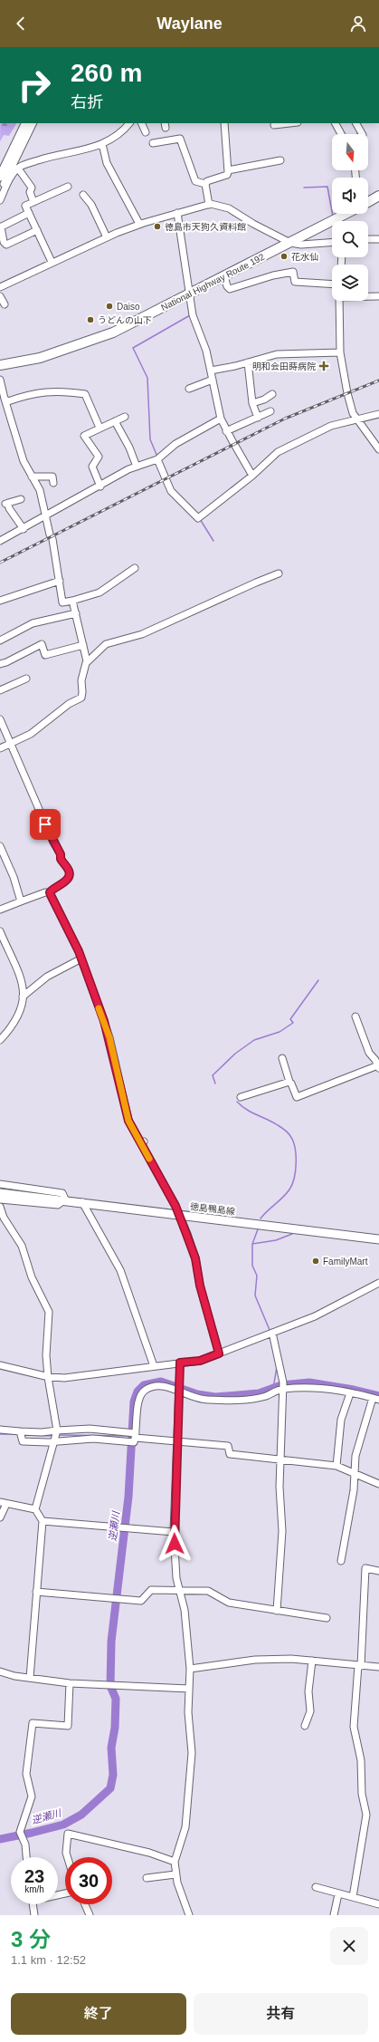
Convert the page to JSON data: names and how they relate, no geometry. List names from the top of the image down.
{
  "streets": {
    "highway": ["National Highway Route 192"],
    "main road": ["徳島鴨島線"]
  },
  "water": ["逆瀬川"],
  "places": {
    "other": [
      "徳島市天狗久資料館",
      "花水仙",
      "Daiso",
      "うどんの山下",
      "FamilyMart"
    ],
    "health": ["明和会田蒔病院"]
  },
  "north": "bottom",
  "page": {
    "header": "Waylane",
    "turn": ["260 m", "右折"],
    "speed": "23 km/h",
    "limit": "30",
    "heading": ["3 分", "1.1 km · 12:52"],
    "buttons": ["終了", "共有"]
  }
}
